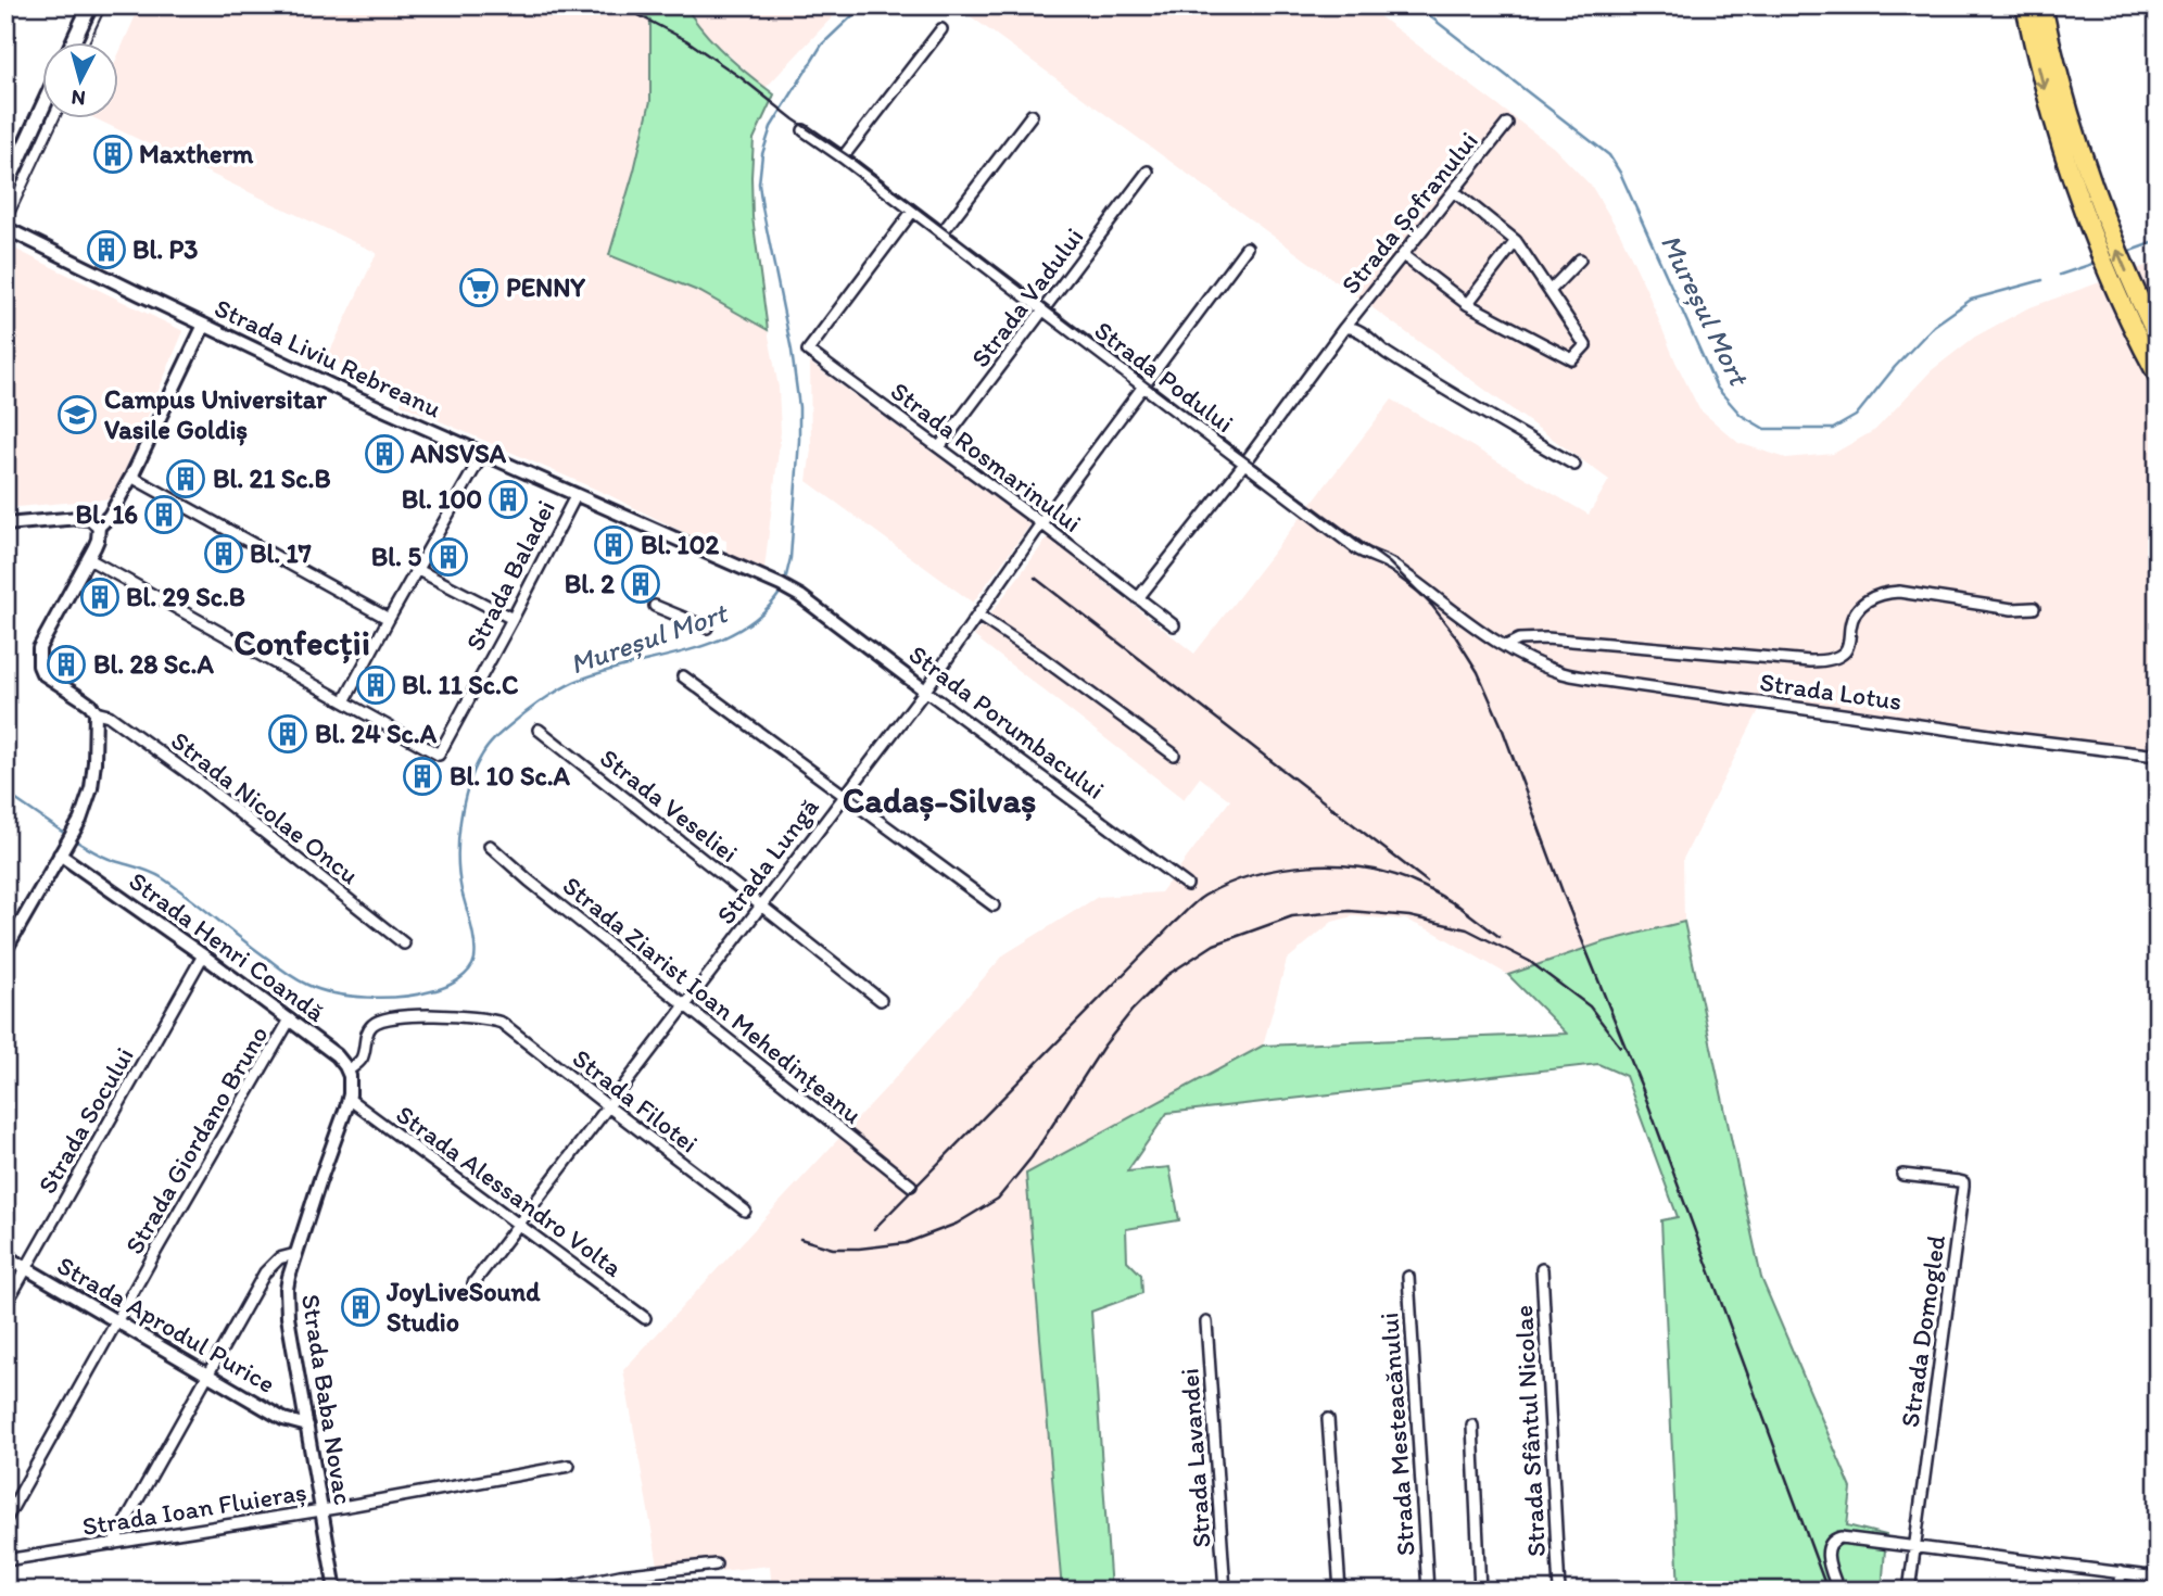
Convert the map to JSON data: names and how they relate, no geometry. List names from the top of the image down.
{
  "streets": {
    "street": [
      "Strada Șofranului",
      "Strada Vadului",
      "Strada Liviu Rebreanu",
      "Strada Podului",
      "Strada Rosmarinului",
      "Strada Baladei",
      "Strada Lotus",
      "Strada Porumbacului",
      "Strada Veseliei",
      "Strada Nicolae Oncu",
      "Strada Lungă",
      "Strada Henri Coandă",
      "Strada Ziarist Ioan Mehedințeanu",
      "Strada Filotei",
      "Strada Socului",
      "Strada Giordano Bruno",
      "Strada Alessandro Volta",
      "Strada Aprodul Purice",
      "Strada Domogled",
      "Strada Baba Novac",
      "Strada Sfântul Nicolae",
      "Strada Mesteacănului",
      "Strada Lavandei",
      "Strada Ioan Fluieraș"
    ]
  },
  "crossings": [
    ["Strada Vadului", "Strada Podului"],
    ["Strada Vadului", "Strada Rosmarinului"],
    ["Strada Liviu Rebreanu", "Strada Baladei"],
    ["Strada Liviu Rebreanu", "Strada Porumbacului"],
    ["Strada Podului", "Strada Rosmarinului"],
    ["Strada Podului", "Strada Lotus"],
    ["Strada Podului", "Strada Lungă"],
    ["Strada Rosmarinului", "Strada Lungă"],
    ["Strada Porumbacului", "Strada Lungă"],
    ["Strada Veseliei", "Strada Lungă"],
    ["Strada Lungă", "Strada Ziarist Ioan Mehedințeanu"],
    ["Strada Lungă", "Strada Filotei"],
    ["Strada Lungă", "Strada Alessandro Volta"],
    ["Strada Henri Coandă", "Strada Filotei"],
    ["Strada Henri Coandă", "Strada Socului"],
    ["Strada Henri Coandă", "Strada Giordano Bruno"],
    ["Strada Socului", "Strada Aprodul Purice"],
    ["Strada Giordano Bruno", "Strada Aprodul Purice"],
    ["Strada Alessandro Volta", "Strada Baba Novac"],
    ["Strada Aprodul Purice", "Strada Baba Novac"],
    ["Strada Baba Novac", "Strada Ioan Fluieraș"]
  ],
  "districts": ["Confecții", "Cadaș-Silvaș"],
  "water": ["Mureșul Mort"],
  "places": {
    "building": [
      "Maxtherm",
      "Bl. P3",
      "ANSVSA",
      "Bl. 21 Sc.B",
      "Bl. 100",
      "Bl. 16",
      "Bl. 102",
      "Bl. 17",
      "Bl. 5",
      "Bl. 2",
      "Bl. 29 Sc.B",
      "Bl. 28 Sc.A",
      "Bl. 11 Sc.C",
      "Bl. 24 Sc.A",
      "Bl. 10 Sc.A",
      "JoyLiveSound Studio"
    ],
    "supermarket": ["PENNY"],
    "school or university": ["Campus Universitar Vasile Goldiș"]
  },
  "north": "bottom"
}
